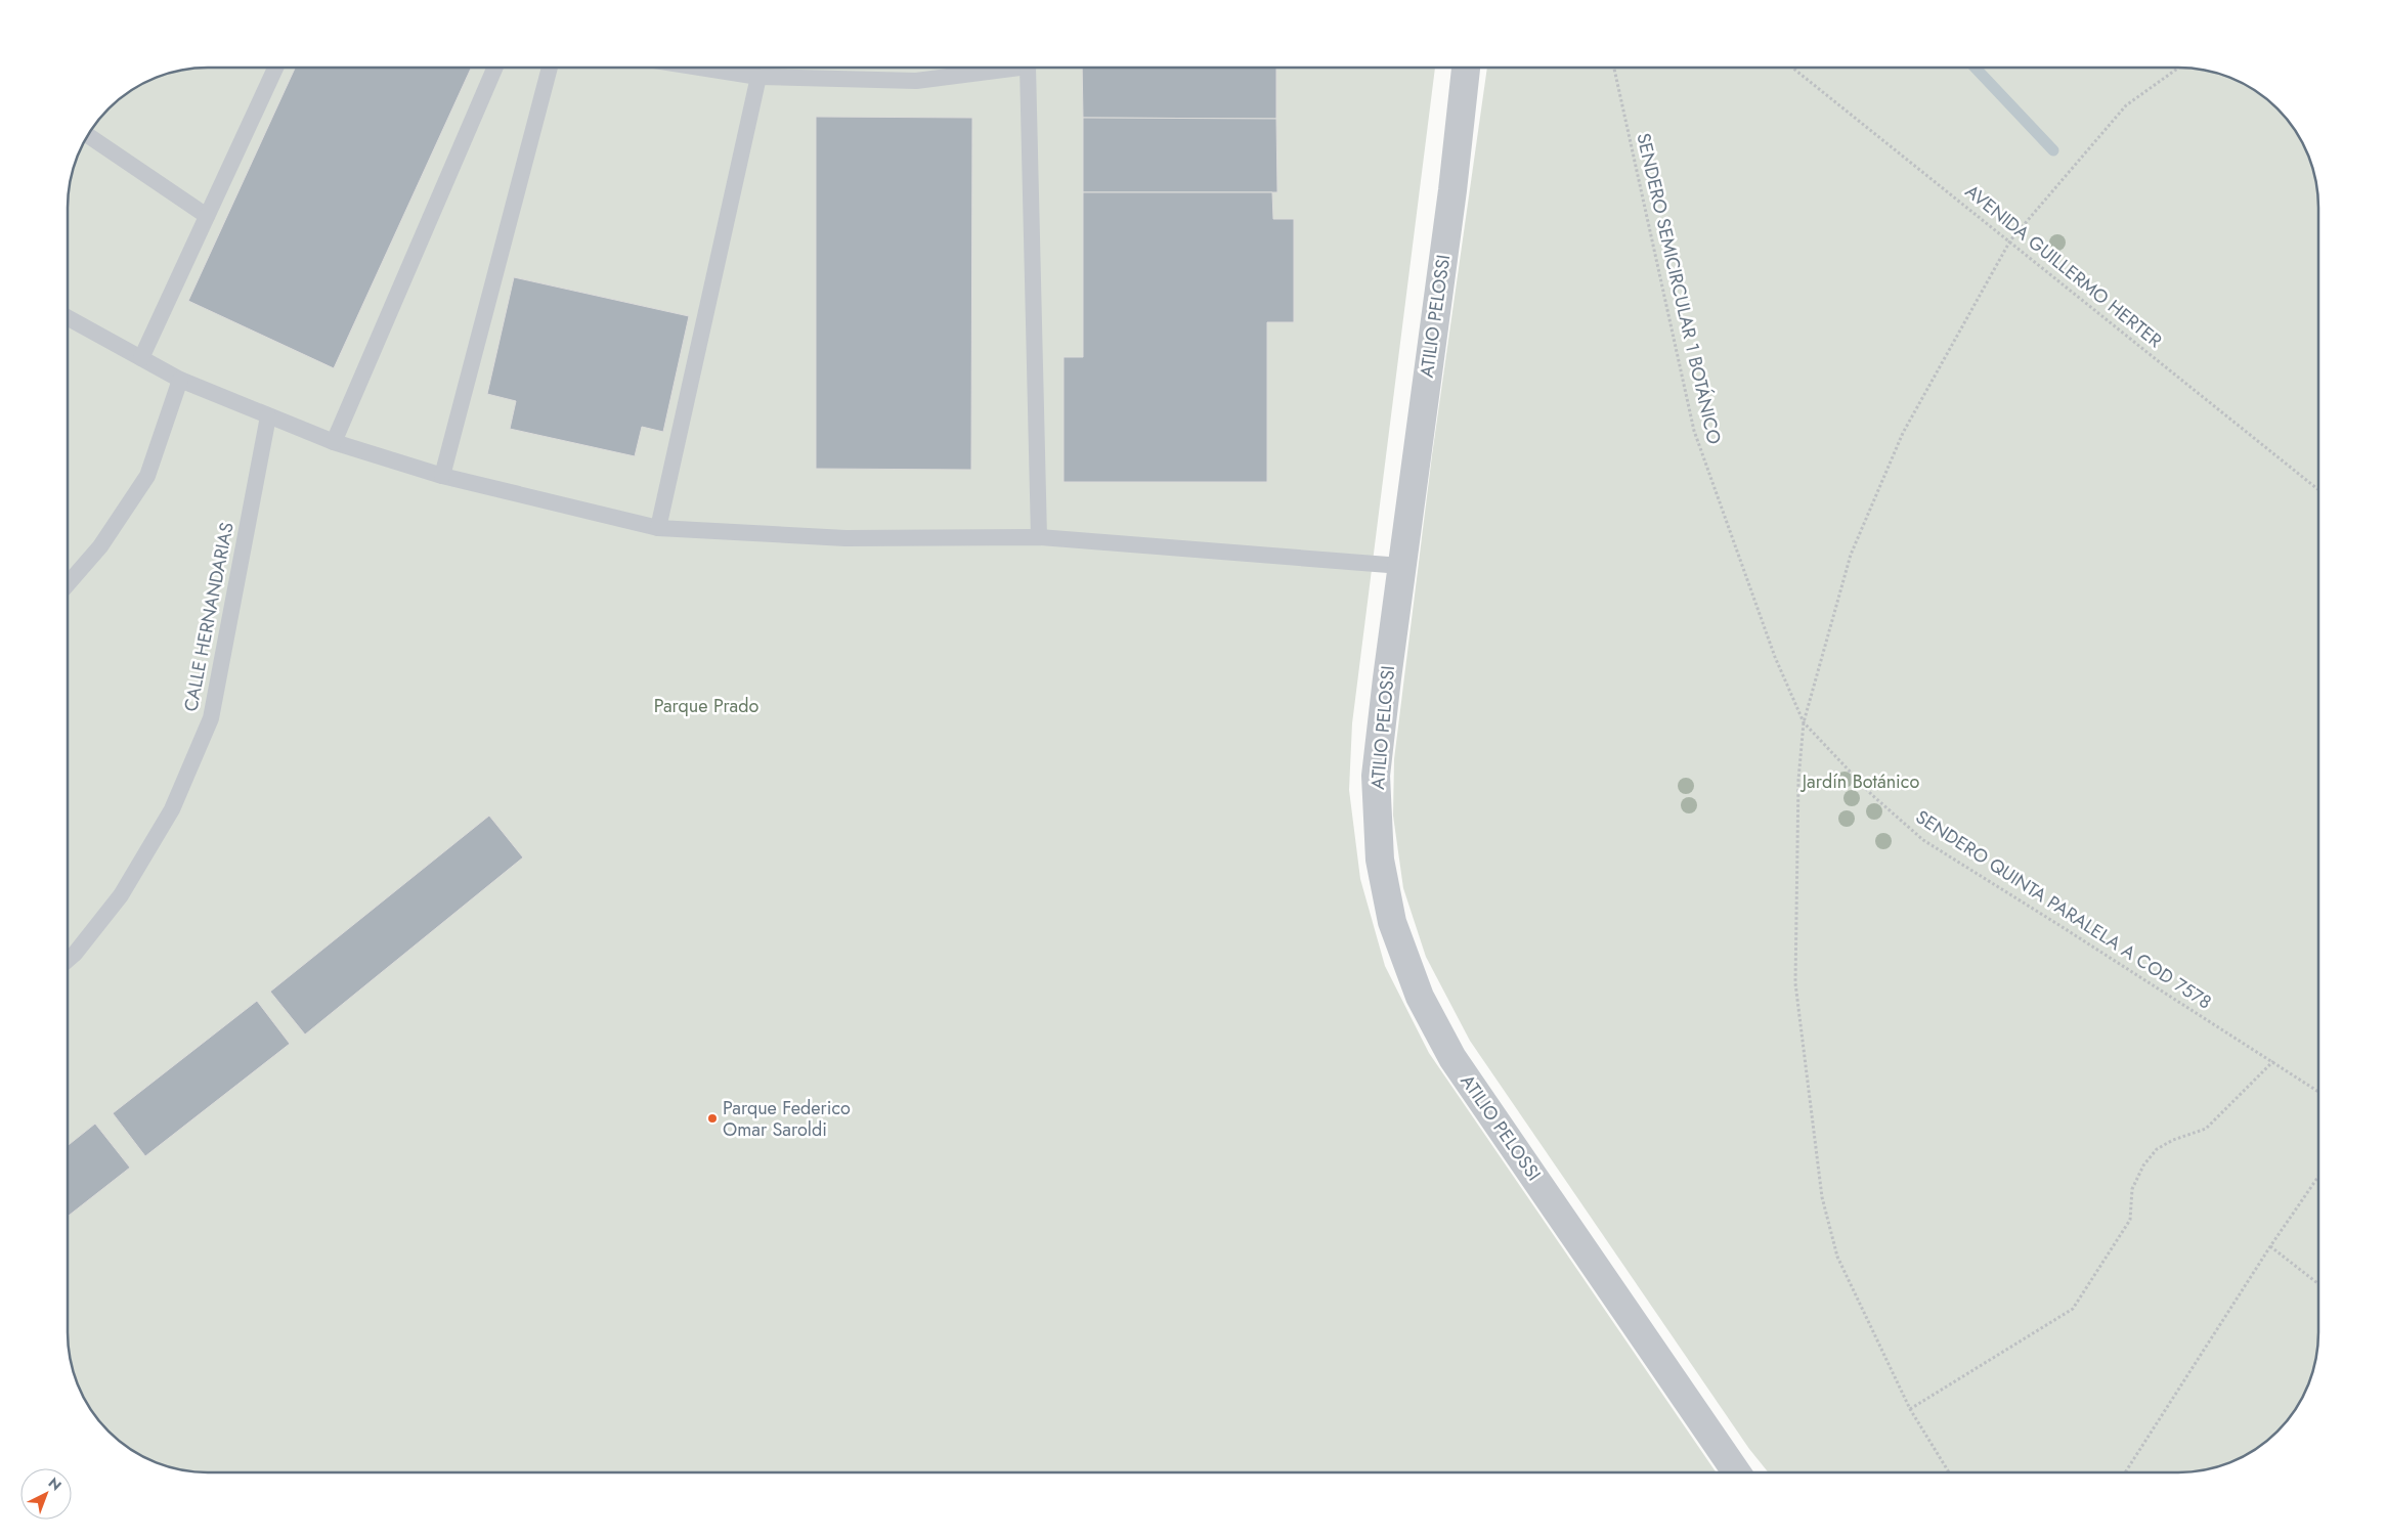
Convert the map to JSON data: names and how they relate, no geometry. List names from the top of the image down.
{
  "streets": {
    "street": ["ATILIO PELOSSI"],
    "lane": ["CALLE HERNANDARIAS"],
    "path": ["AVENIDA GUILLERMO HERTER", "SENDERO SEMICIRCULAR 1 BOTÁNICO", "SENDERO QUINTA PARALELA A COD 7578"]
  },
  "crossings": [
    ["SENDERO SEMICIRCULAR 1 BOTÁNICO", "SENDERO QUINTA PARALELA A COD 7578"]
  ],
  "parks": ["Parque Prado", "Jardín Botánico"],
  "places": ["Parque Federico Omar Saroldi"],
  "north": "top right"
}
